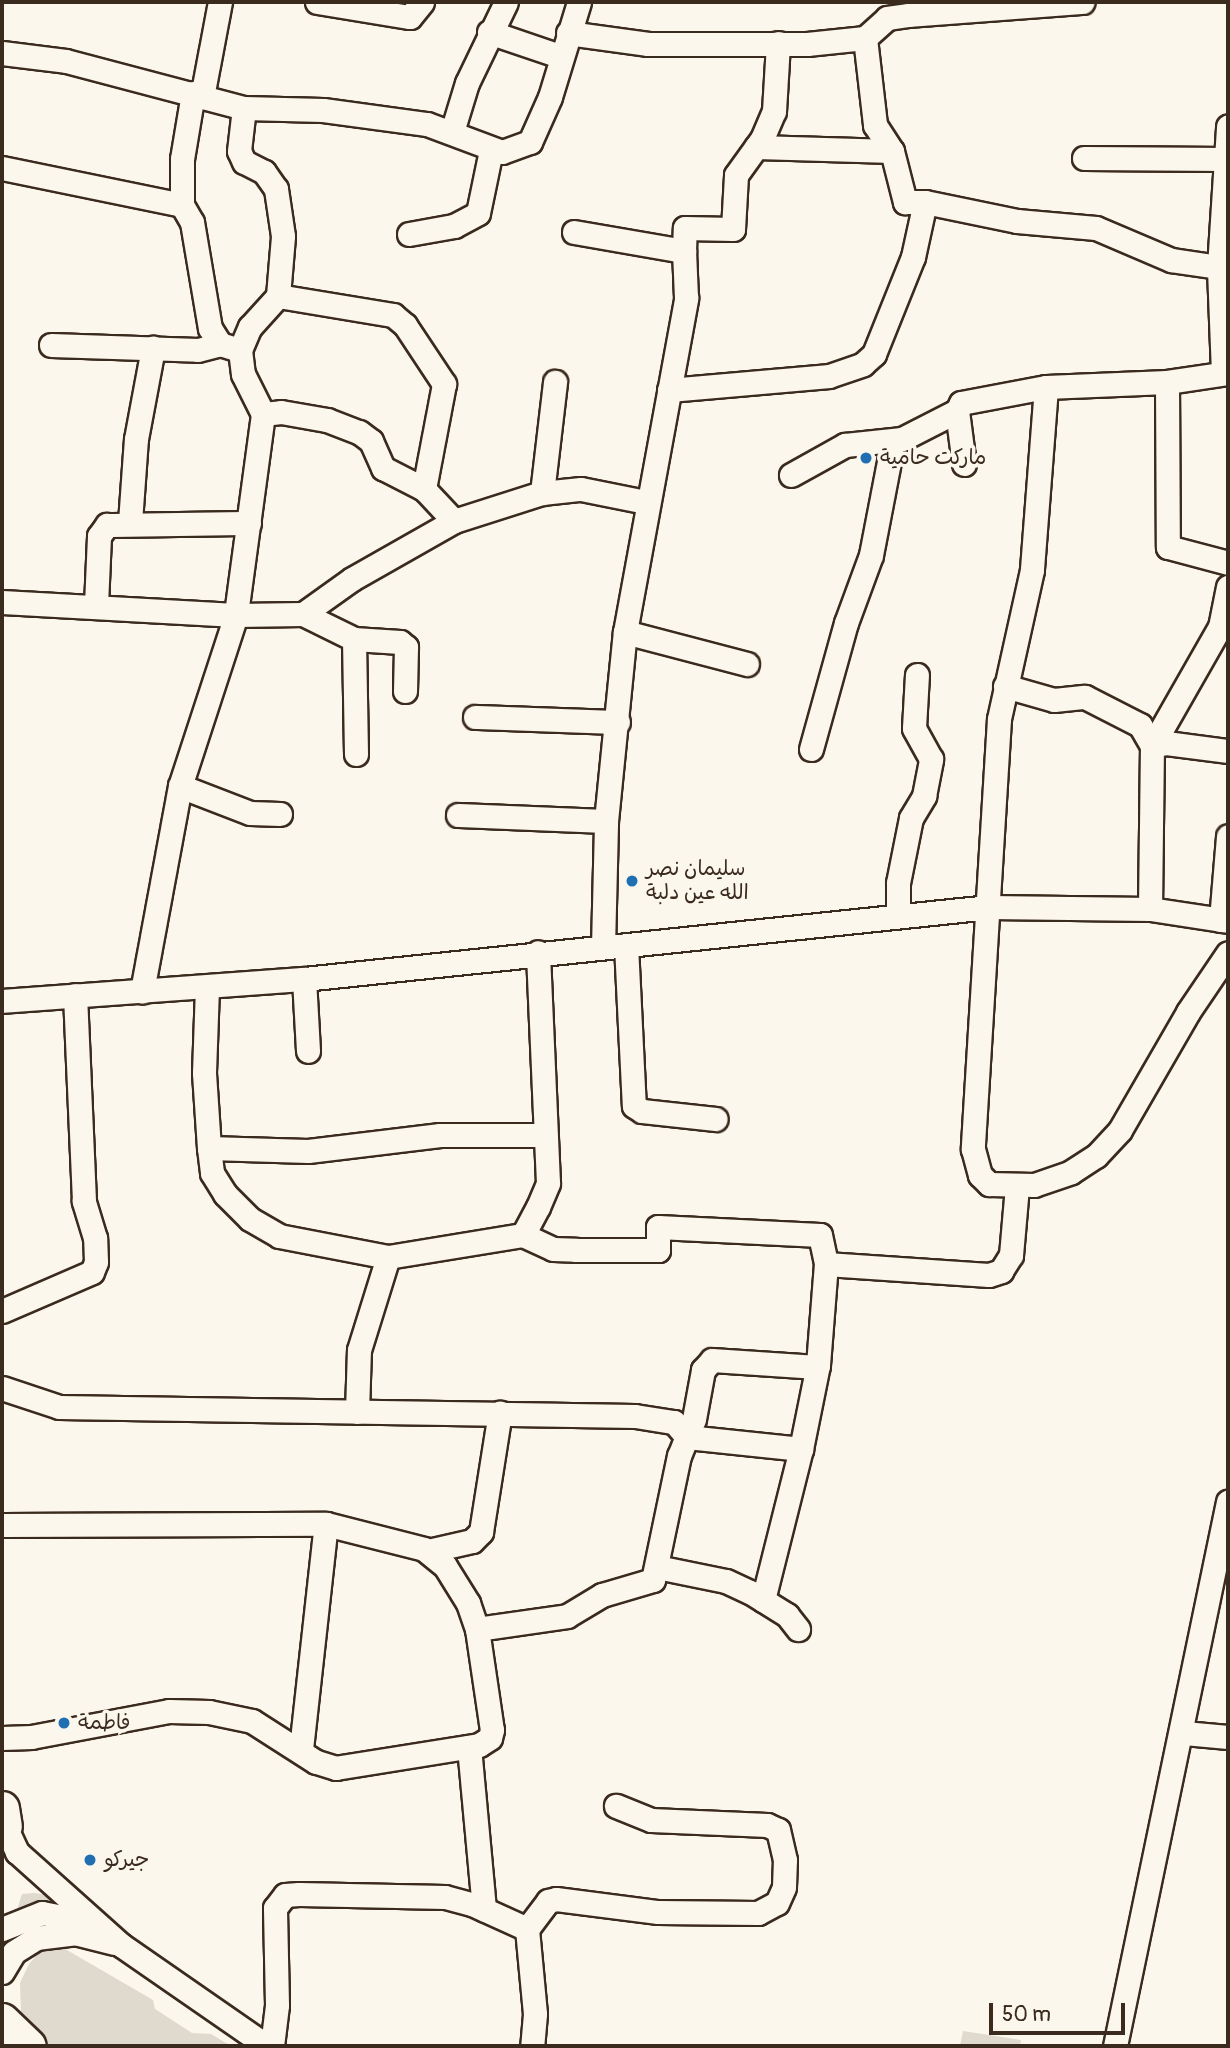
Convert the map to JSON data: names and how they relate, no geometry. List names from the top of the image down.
{
  "places": [
    "ماركت حامية",
    "سليمان نصر الله عين دلبة",
    "فاطمة",
    "جيركو"
  ],
  "scale_bar": "50 m"
}
